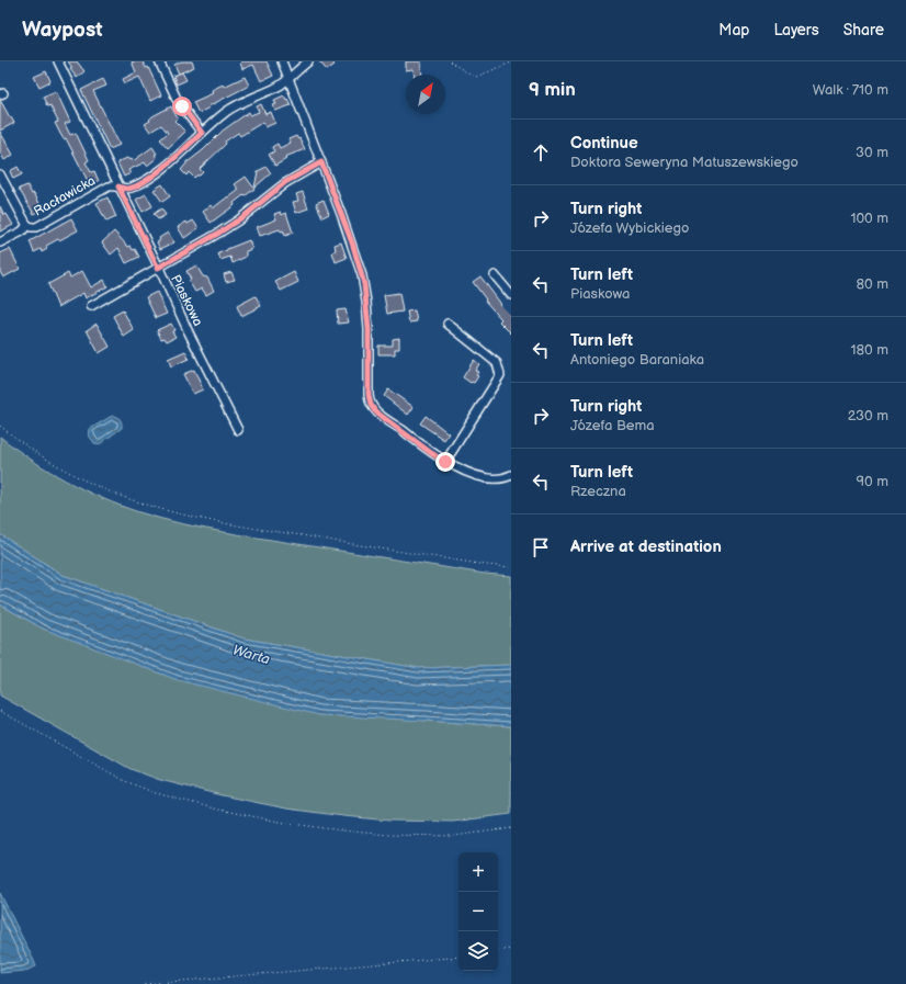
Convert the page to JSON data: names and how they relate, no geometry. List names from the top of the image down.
{
  "streets": {
    "street": ["Racławicka", "Piaskowa"]
  },
  "crossings": [
    ["Racławicka", "Piaskowa"]
  ],
  "water": ["Warta"],
  "north": "top right",
  "page": {
    "header": "Waypost",
    "nav": ["Map", "Layers", "Share"],
    "heading": ["9 min", "Walk · 710 m"],
    "list": [
      ["Continue", "Doktora Seweryna Matuszewskiego", "30 m"],
      ["Turn right", "Józefa Wybickiego", "100 m"],
      ["Turn left", "Piaskowa", "80 m"],
      ["Turn left", "Antoniego Baraniaka", "180 m"],
      ["Turn right", "Józefa Bema", "230 m"],
      ["Turn left", "Rzeczna", "90 m"],
      "Arrive at destination"
    ],
    "map_buttons": ["+", "−"]
  }
}
